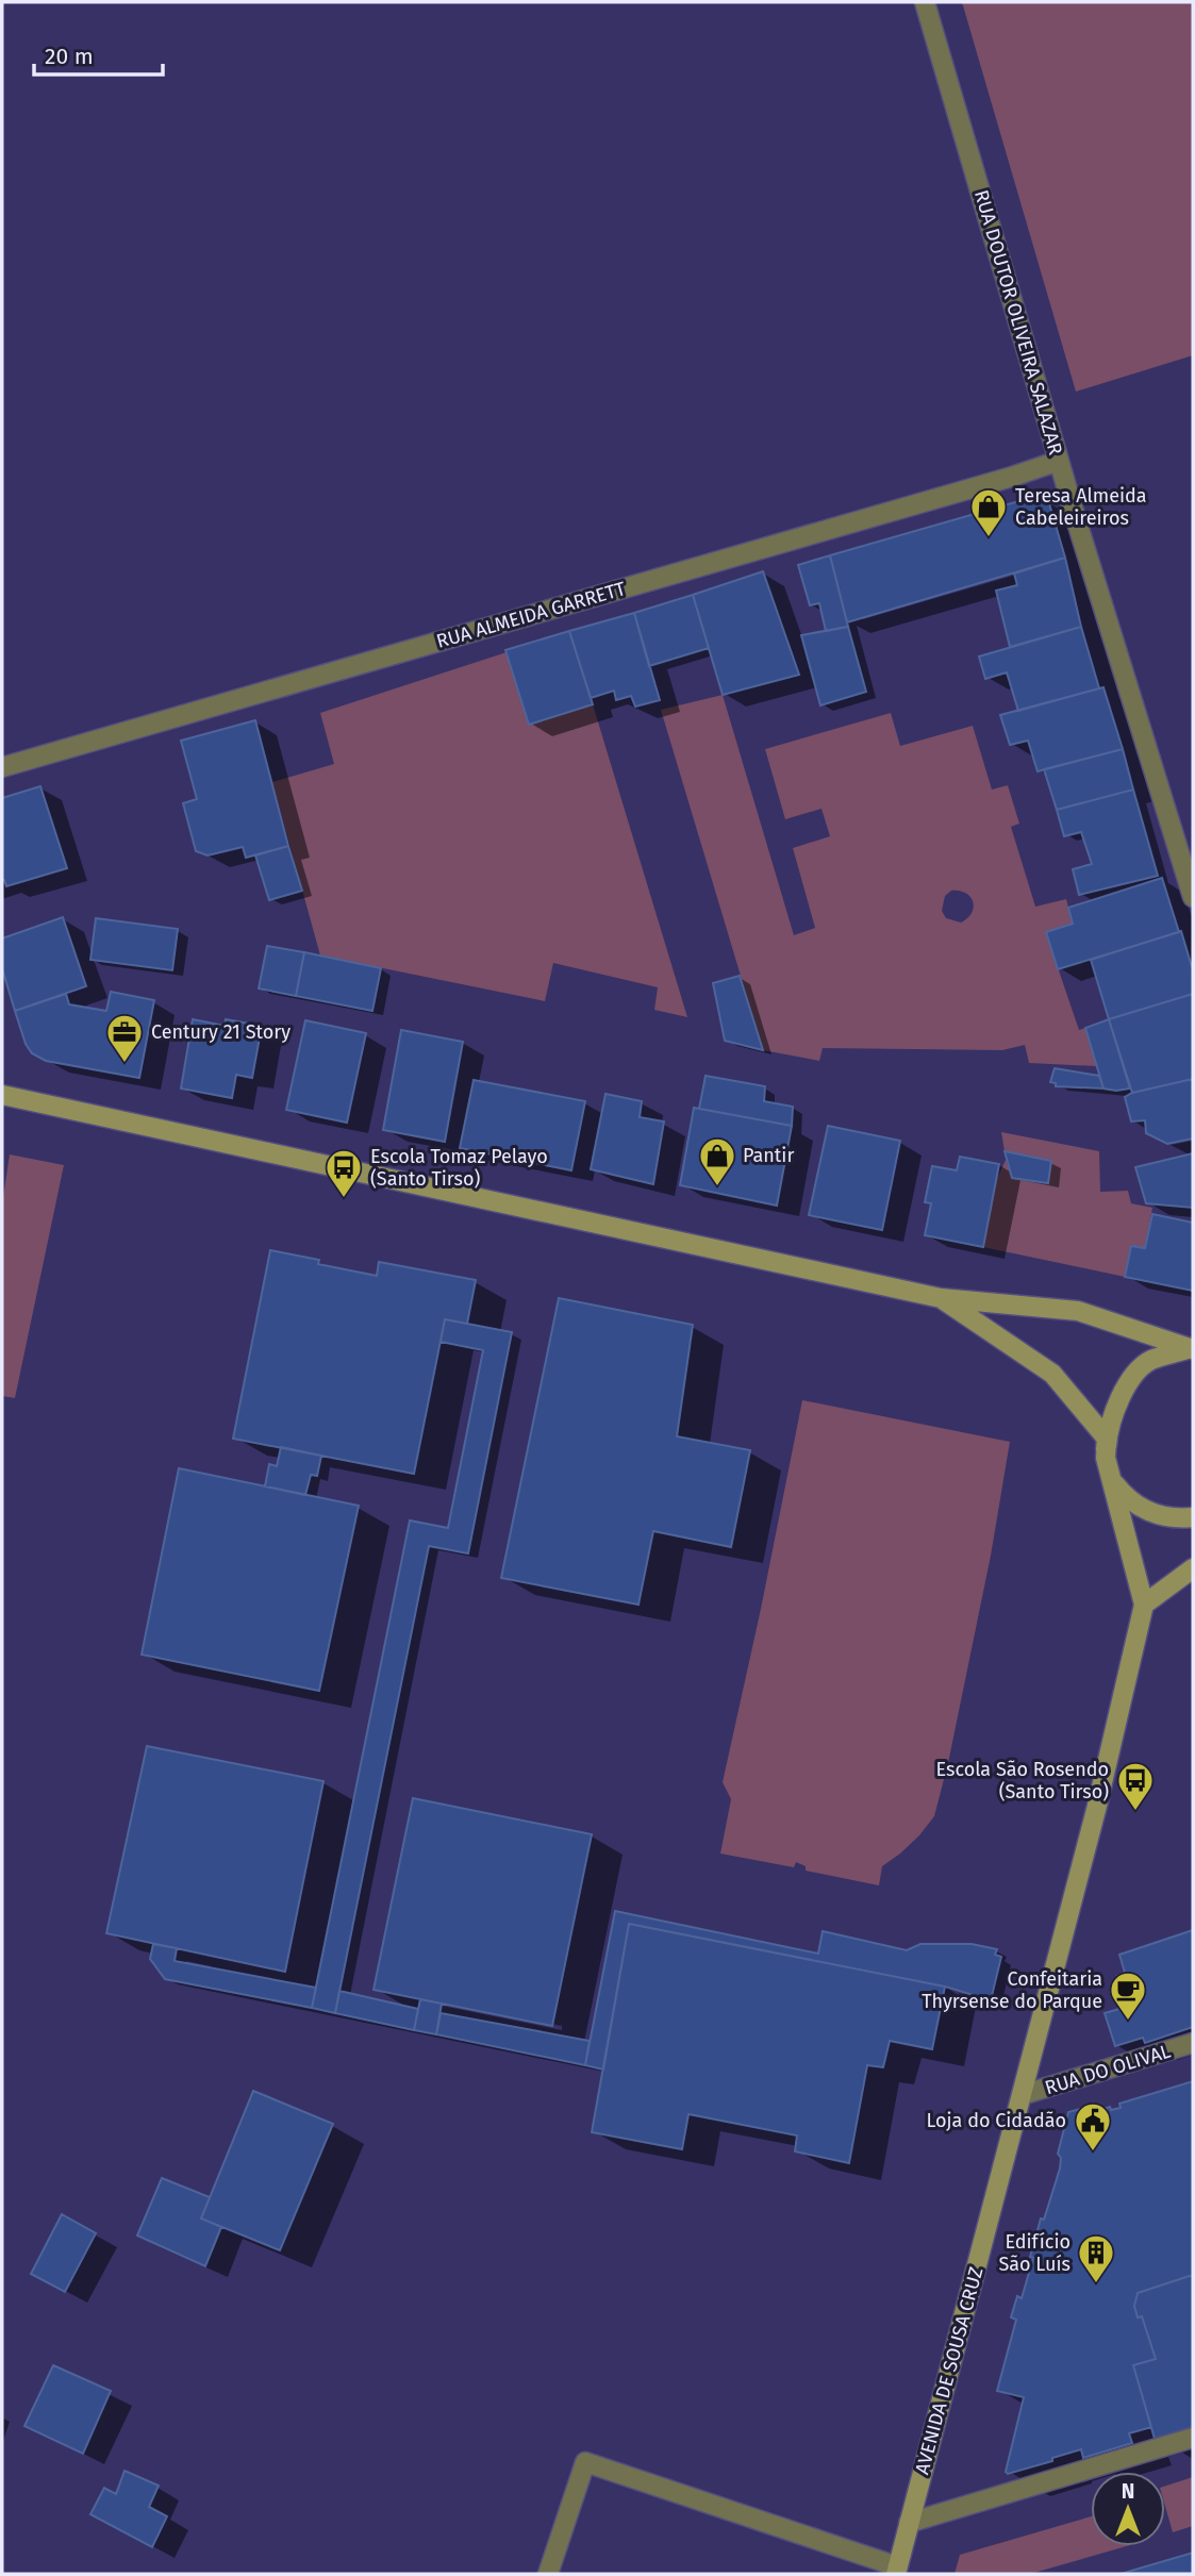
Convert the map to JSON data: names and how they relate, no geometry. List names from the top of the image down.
{
  "streets": {
    "main road": ["AVENIDA DE SOUSA CRUZ"],
    "street": ["RUA DOUTOR OLIVEIRA SALAZAR", "RUA ALMEIDA GARRETT", "RUA DO OLIVAL"]
  },
  "crossings": [
    ["RUA DOUTOR OLIVEIRA SALAZAR", "RUA ALMEIDA GARRETT"],
    ["RUA DO OLIVAL", "AVENIDA DE SOUSA CRUZ"]
  ],
  "places": {
    "shop": ["Teresa Almeida Cabeleireiros", "Pantir"],
    "office": ["Century 21 Story"],
    "bus stop": ["Escola Tomaz Pelayo (Santo Tirso)", "Escola São Rosendo (Santo Tirso)"],
    "cafe": ["Confeitaria Thyrsense do Parque"],
    "public building": ["Loja do Cidadão"],
    "building": ["Edifício São Luís"]
  },
  "scale_bar": "20 m",
  "north": "top"
}
